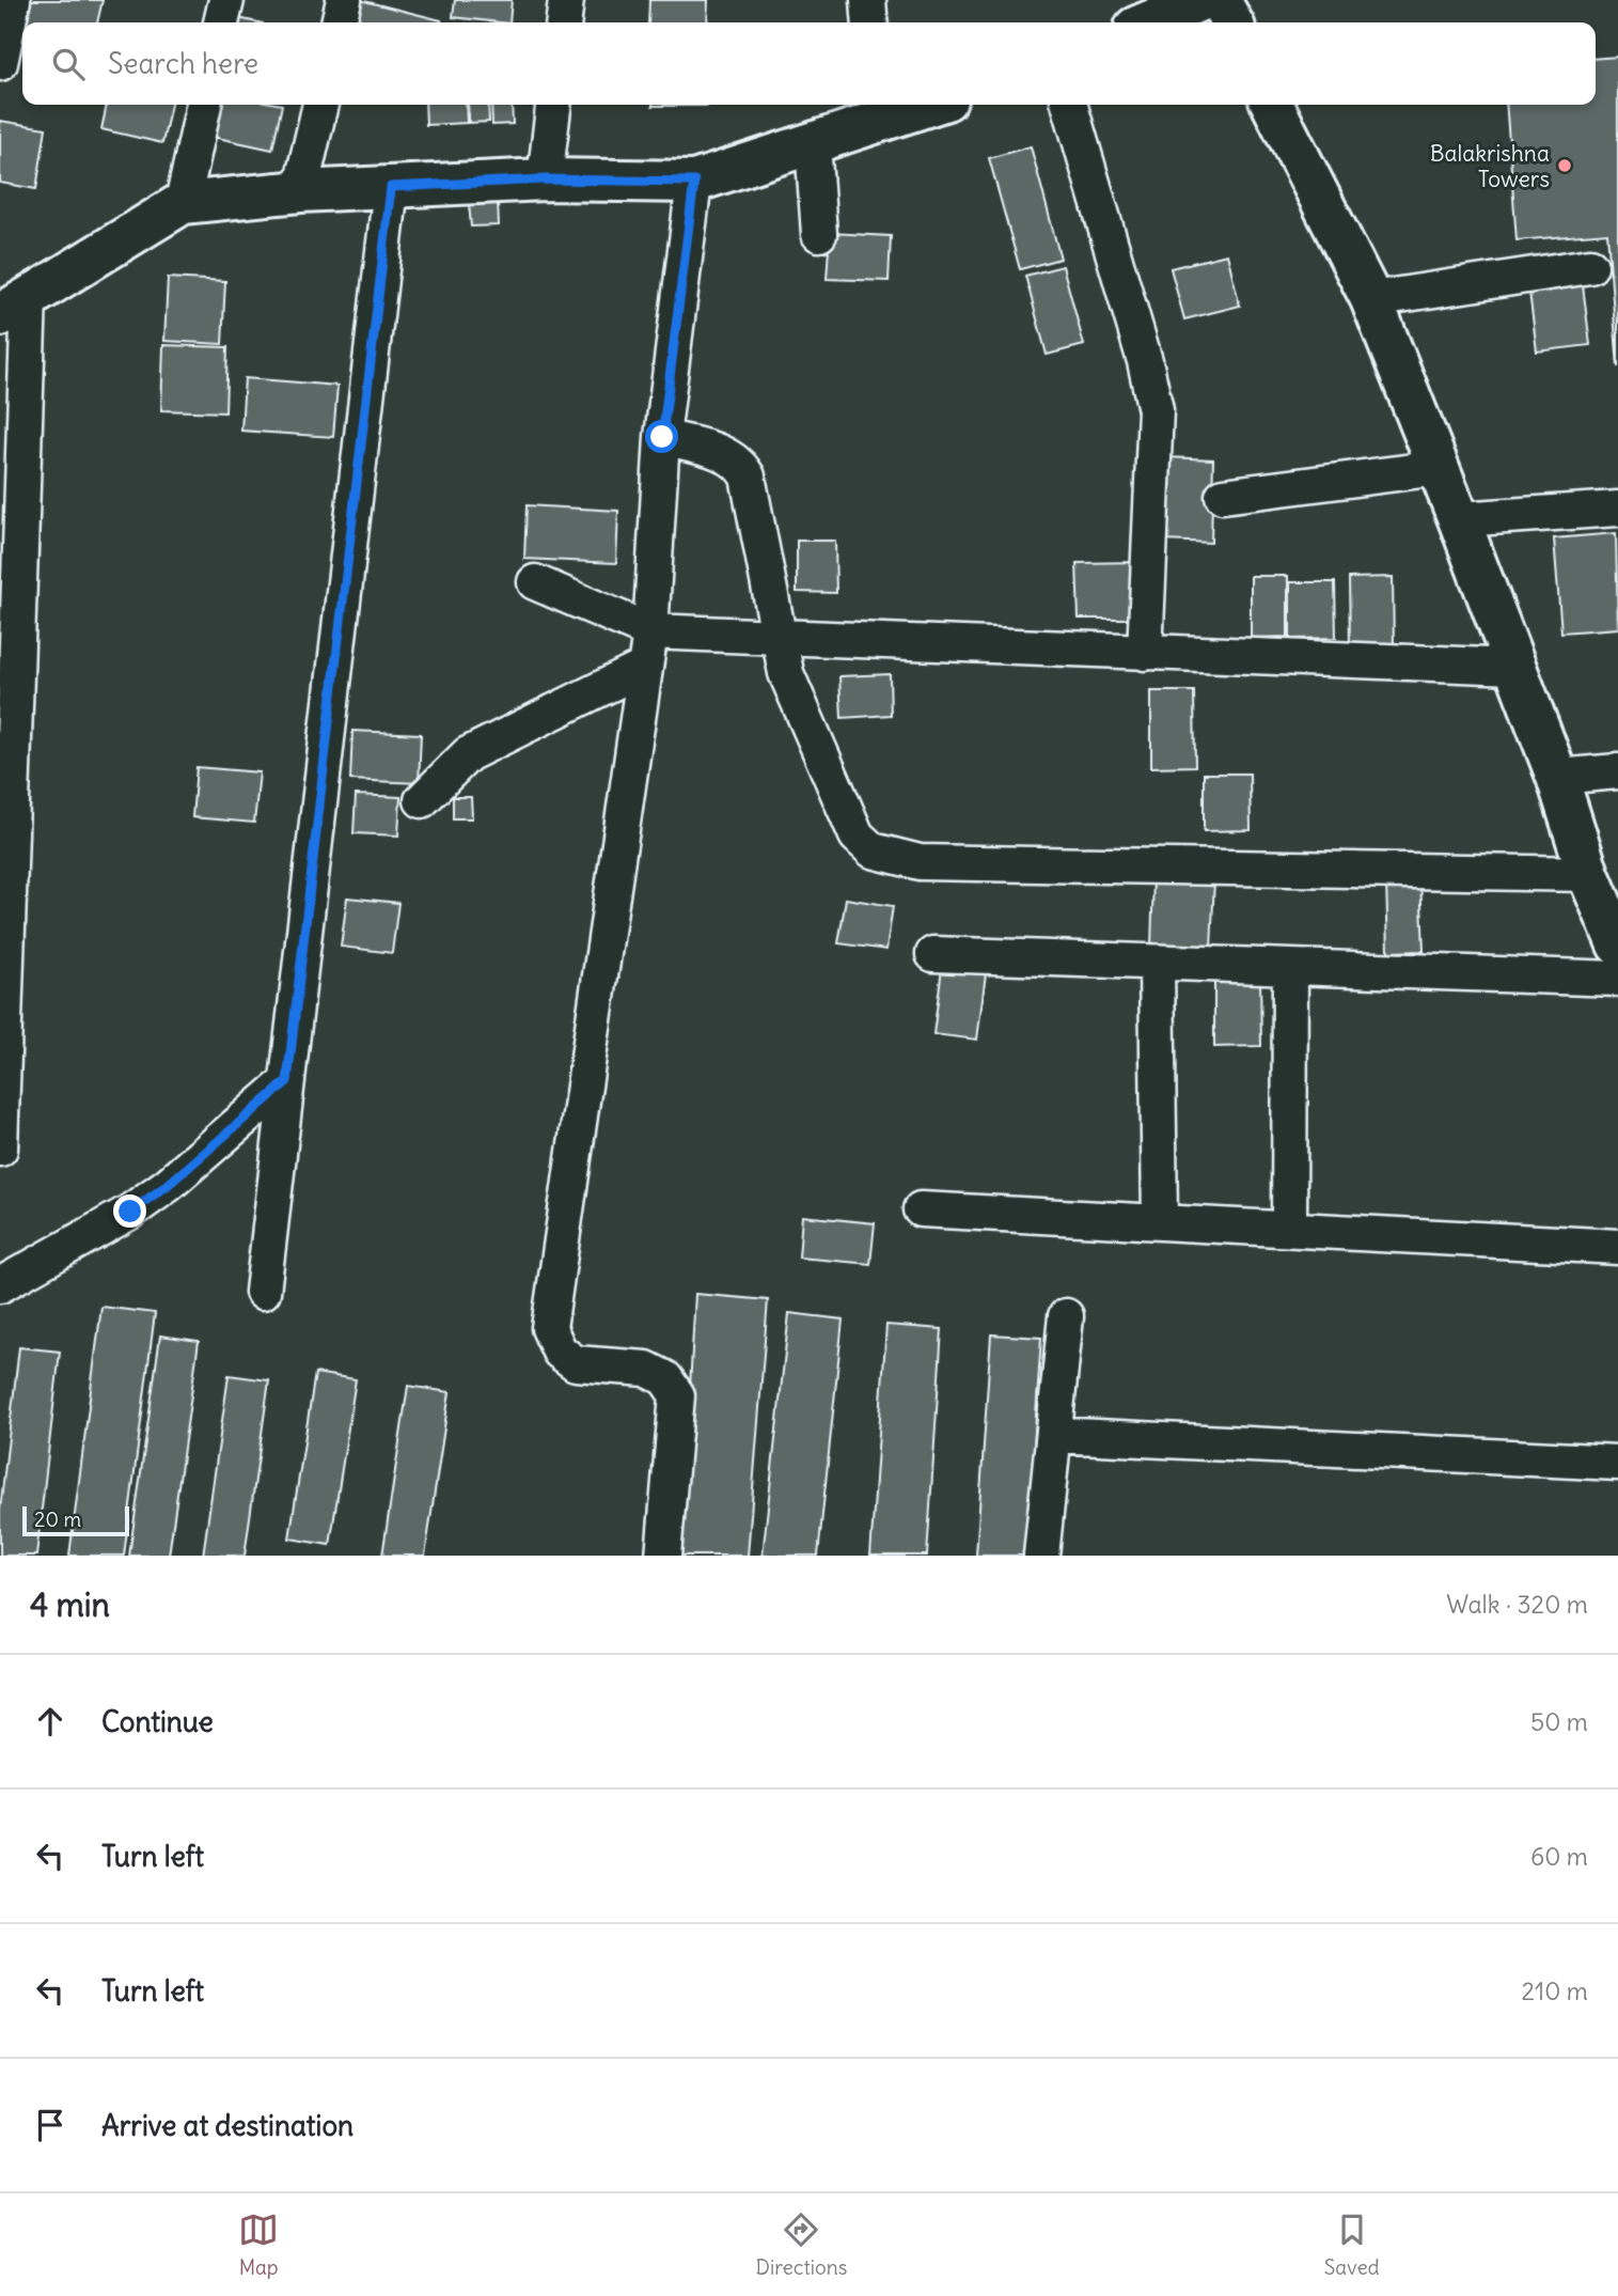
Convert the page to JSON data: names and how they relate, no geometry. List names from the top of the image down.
{
  "places": ["Balakrishna Towers"],
  "scale_bar": "20 m",
  "page": {
    "search": "Search here",
    "scale": "20 m",
    "heading": ["4 min", "Walk · 320 m"],
    "list": [
      ["Continue", "50 m"],
      ["Turn left", "60 m"],
      ["Turn left", "210 m"],
      "Arrive at destination"
    ],
    "nav": ["Map", "Directions", "Saved"]
  }
}
